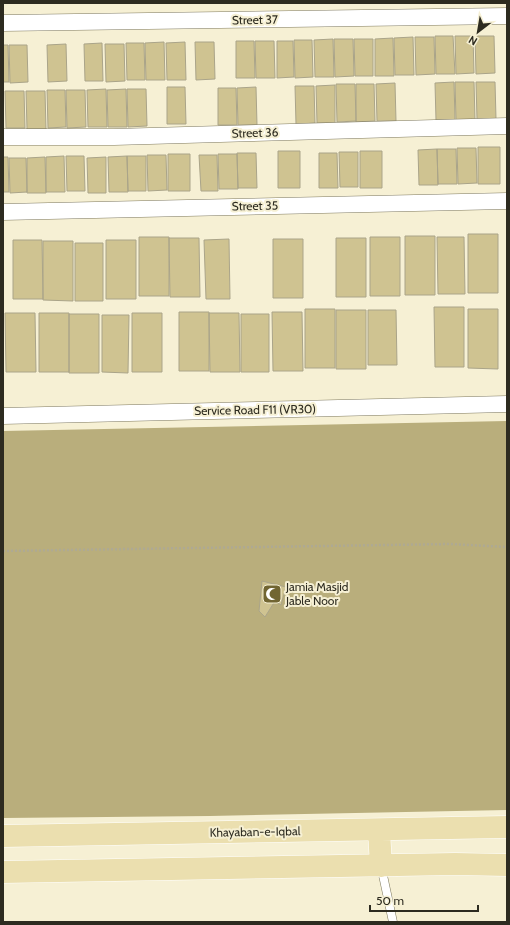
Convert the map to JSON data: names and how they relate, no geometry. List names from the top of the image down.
{
  "streets": {
    "main road": ["Khayaban-e-Iqbal"],
    "street": [
      "Street 37",
      "Street 36",
      "Street 35",
      "Service Road F11 (VR30)"
    ]
  },
  "places": {
    "mosque": ["Jamia Masjid Jable Noor"]
  },
  "scale_bar": "50 m",
  "north": "bottom left"
}
